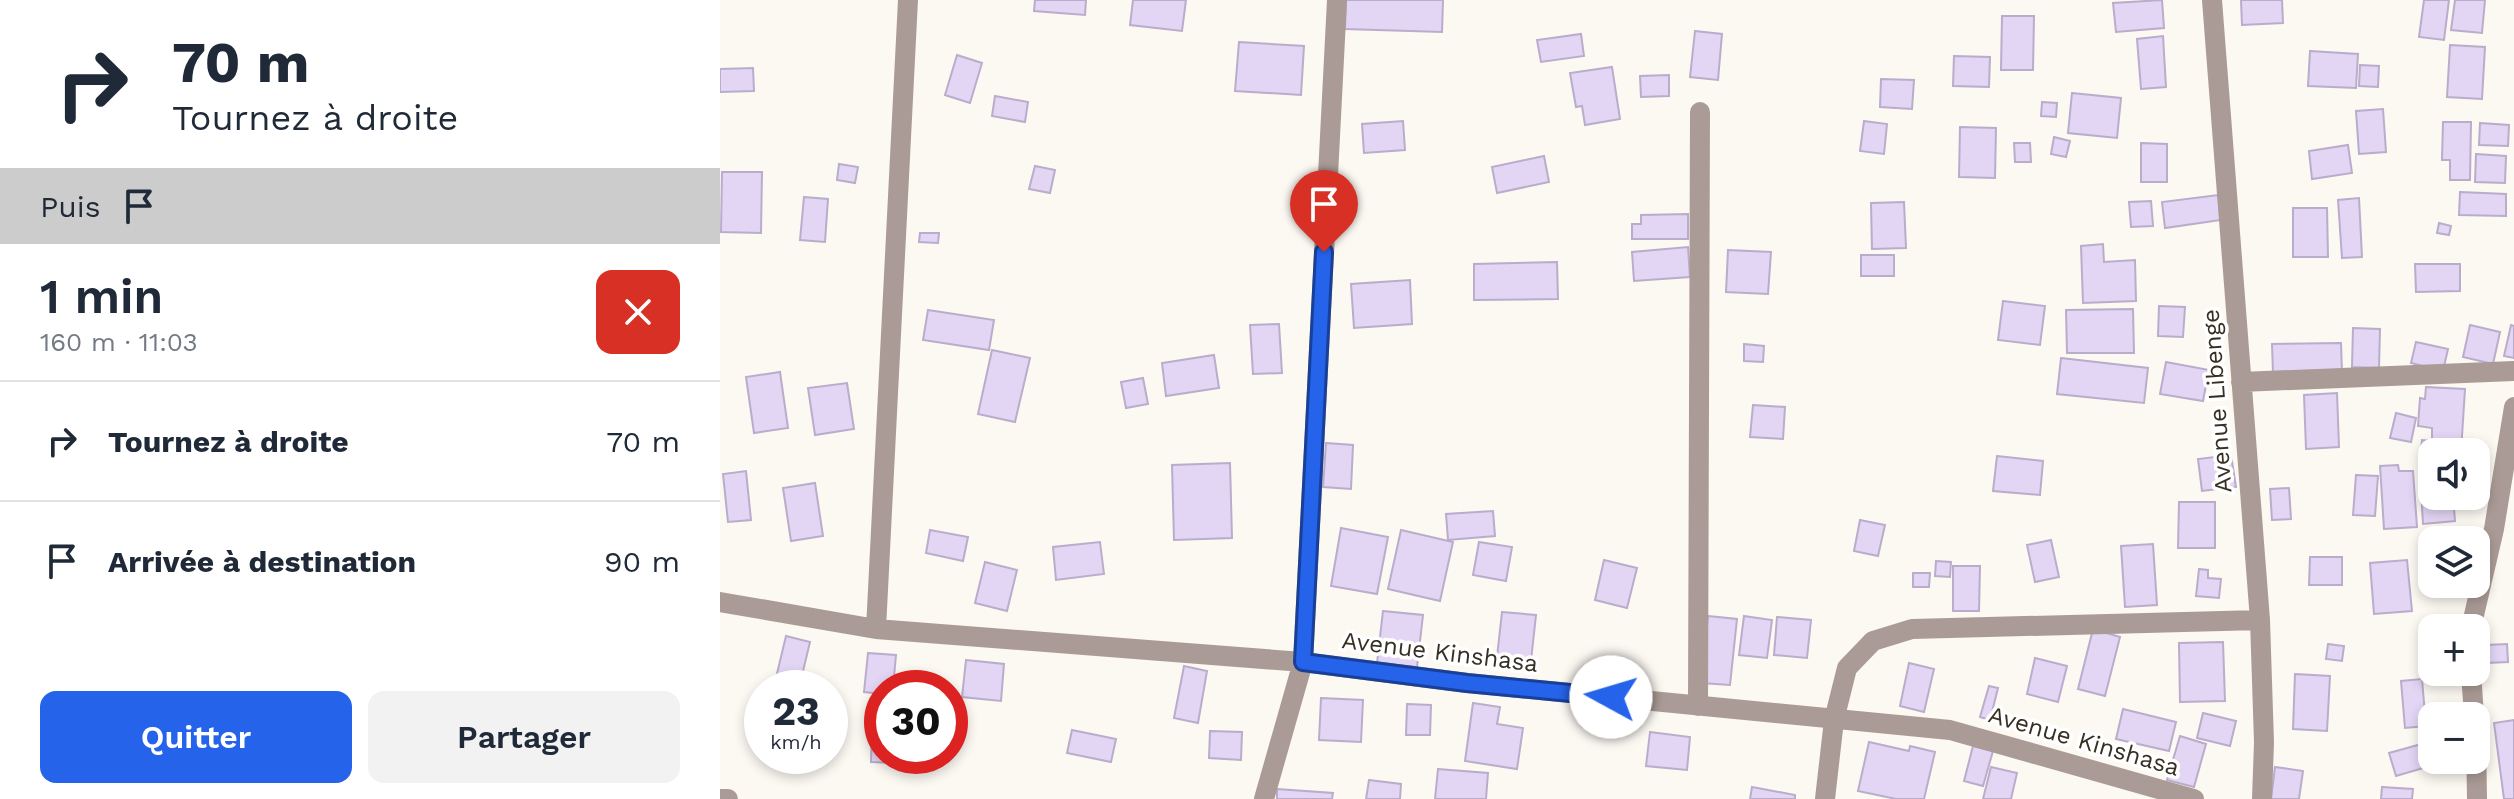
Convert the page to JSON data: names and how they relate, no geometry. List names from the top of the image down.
{
  "streets": {
    "street": ["Avenue Libenge", "Avenue Kinshasa"]
  },
  "page": {
    "turn": ["70 m", "Tournez à droite"],
    "then": "Puis",
    "heading": ["1 min", "160 m · 11:03"],
    "list": [
      {
        "name": "Tournez à droite",
        "value": "70 m"
      },
      {
        "name": "Arrivée à destination",
        "value": "90 m"
      }
    ],
    "map_buttons": ["+", "−"],
    "speed": "23 km/h",
    "limit": "30",
    "buttons": ["Quitter", "Partager"]
  }
}
